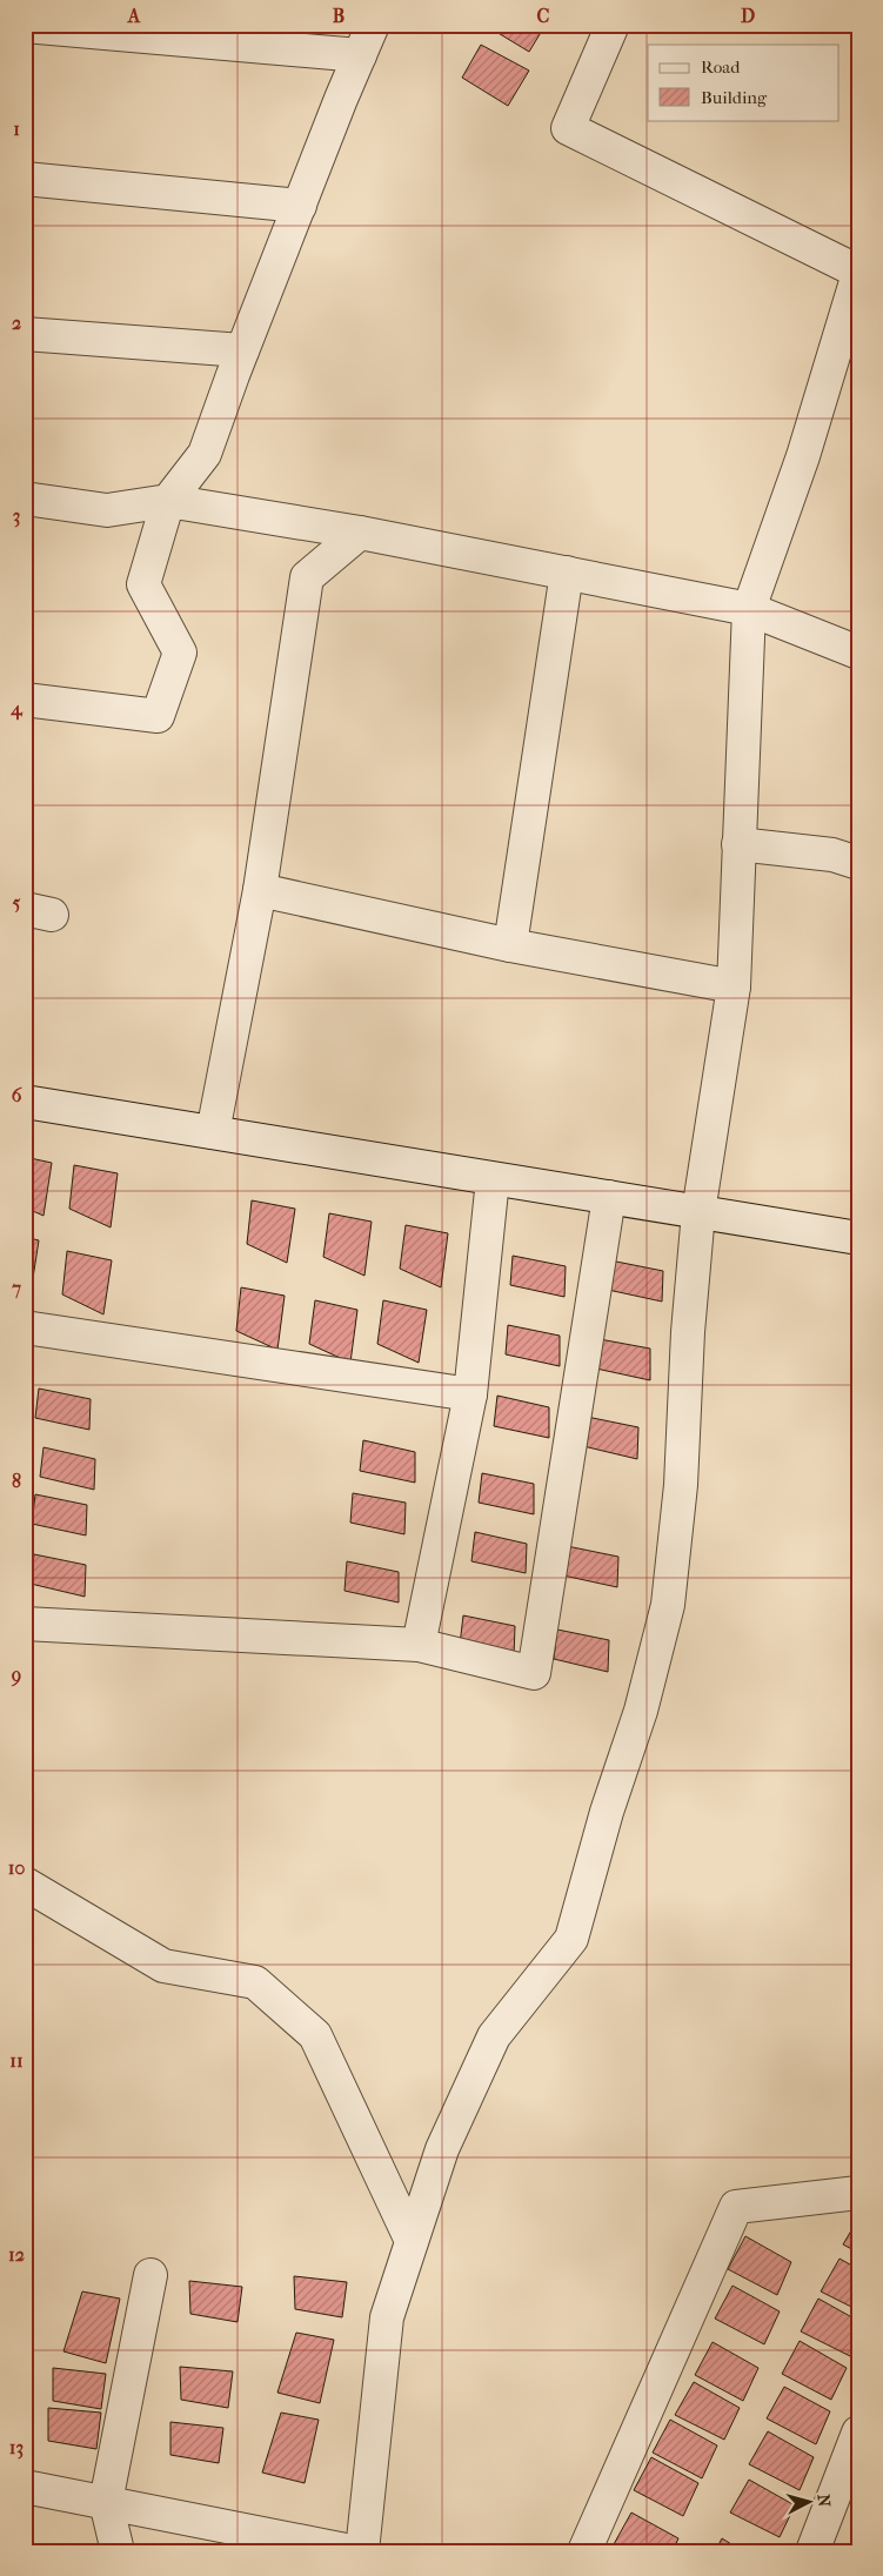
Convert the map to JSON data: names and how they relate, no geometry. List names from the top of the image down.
{
  "legend": ["Road", "Building"],
  "north": "right",
  "grid": {
    "columns": [
      "A",
      "B",
      "C",
      "D"
    ],
    "rows": [
      "1",
      "2",
      "3",
      "4",
      "5",
      "6",
      "7",
      "8",
      "9",
      "10",
      "11",
      "12",
      "13"
    ]
  }
}
